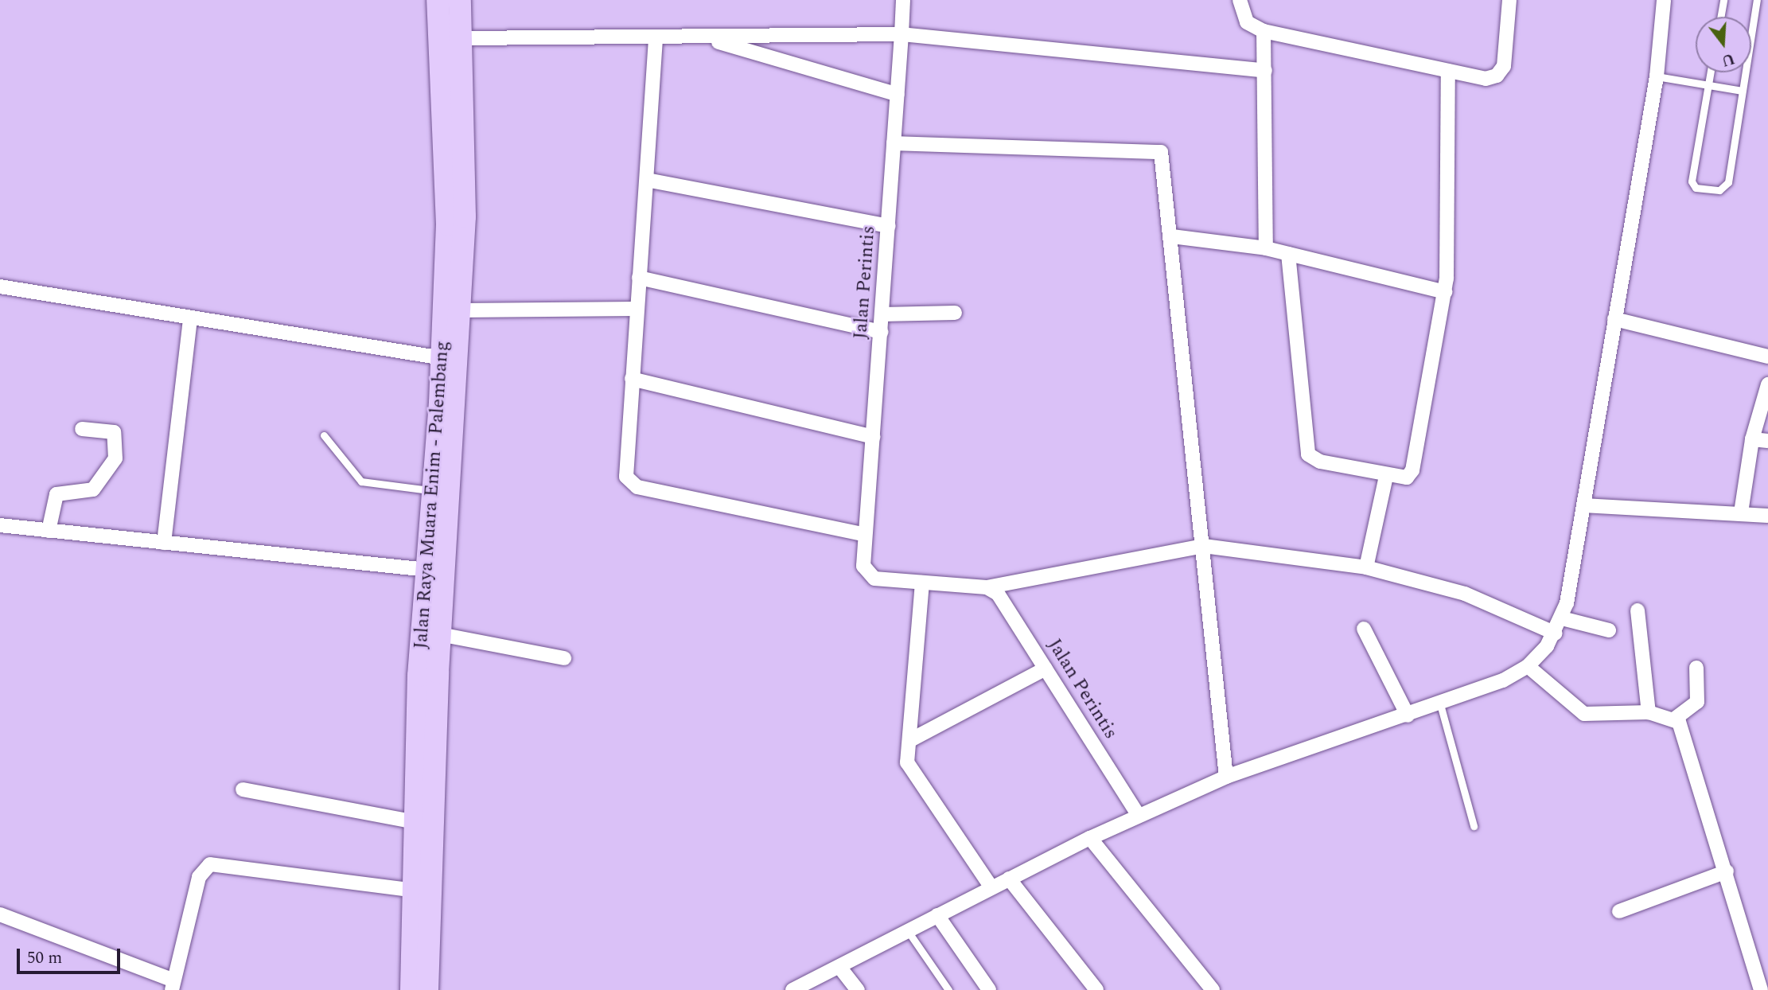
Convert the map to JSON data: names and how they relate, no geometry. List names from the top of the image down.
{
  "streets": {
    "main road": ["Jalan Raya Muara Enim - Palembang"],
    "street": ["Jalan Perintis"]
  },
  "scale_bar": "50 m",
  "north": "bottom"
}
